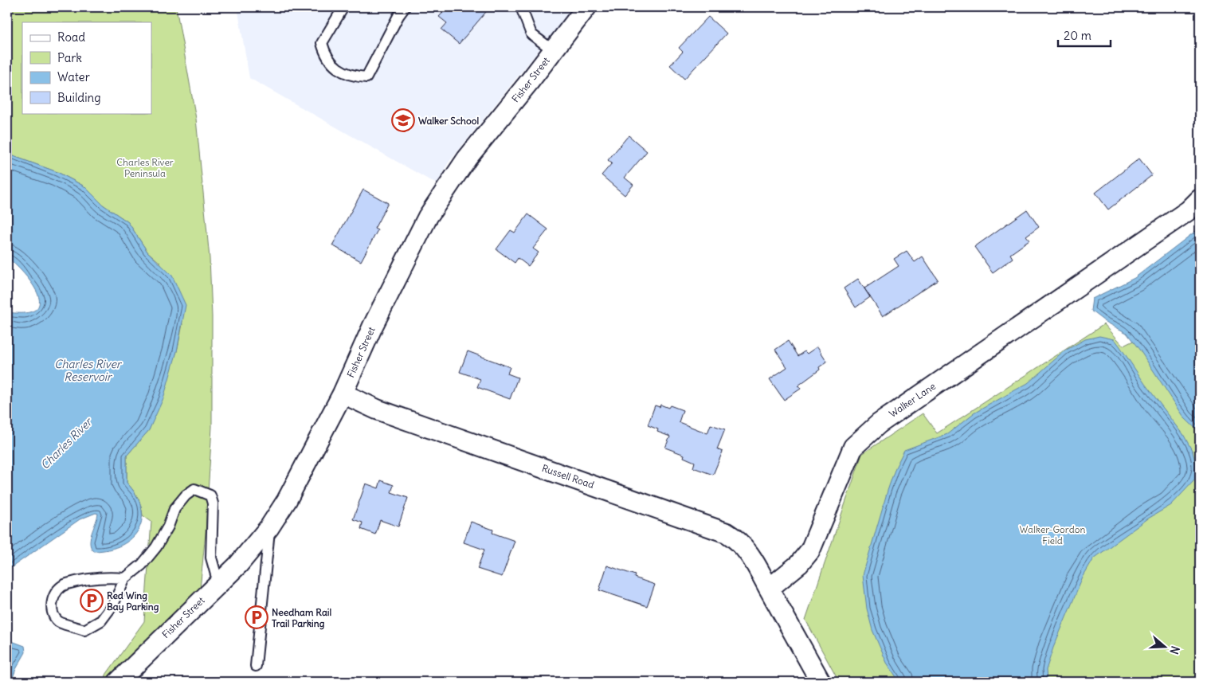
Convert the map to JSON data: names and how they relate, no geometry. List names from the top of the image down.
{
  "streets": {
    "street": ["Fisher Street", "Walker Lane", "Russell Road"]
  },
  "crossings": [
    ["Fisher Street", "Russell Road"],
    ["Walker Lane", "Russell Road"]
  ],
  "water": ["Charles River Reservoir", "Charles River"],
  "parks": ["Charles River Peninsula", "Walker-Gordon Field"],
  "places": {
    "school or university": ["Walker School"],
    "parking": ["Red Wing Bay Parking", "Needham Rail Trail Parking"]
  },
  "legend": [
    "Road",
    "Park",
    "Water",
    "Building"
  ],
  "scale_bar": "20 m",
  "north": "right"
}
